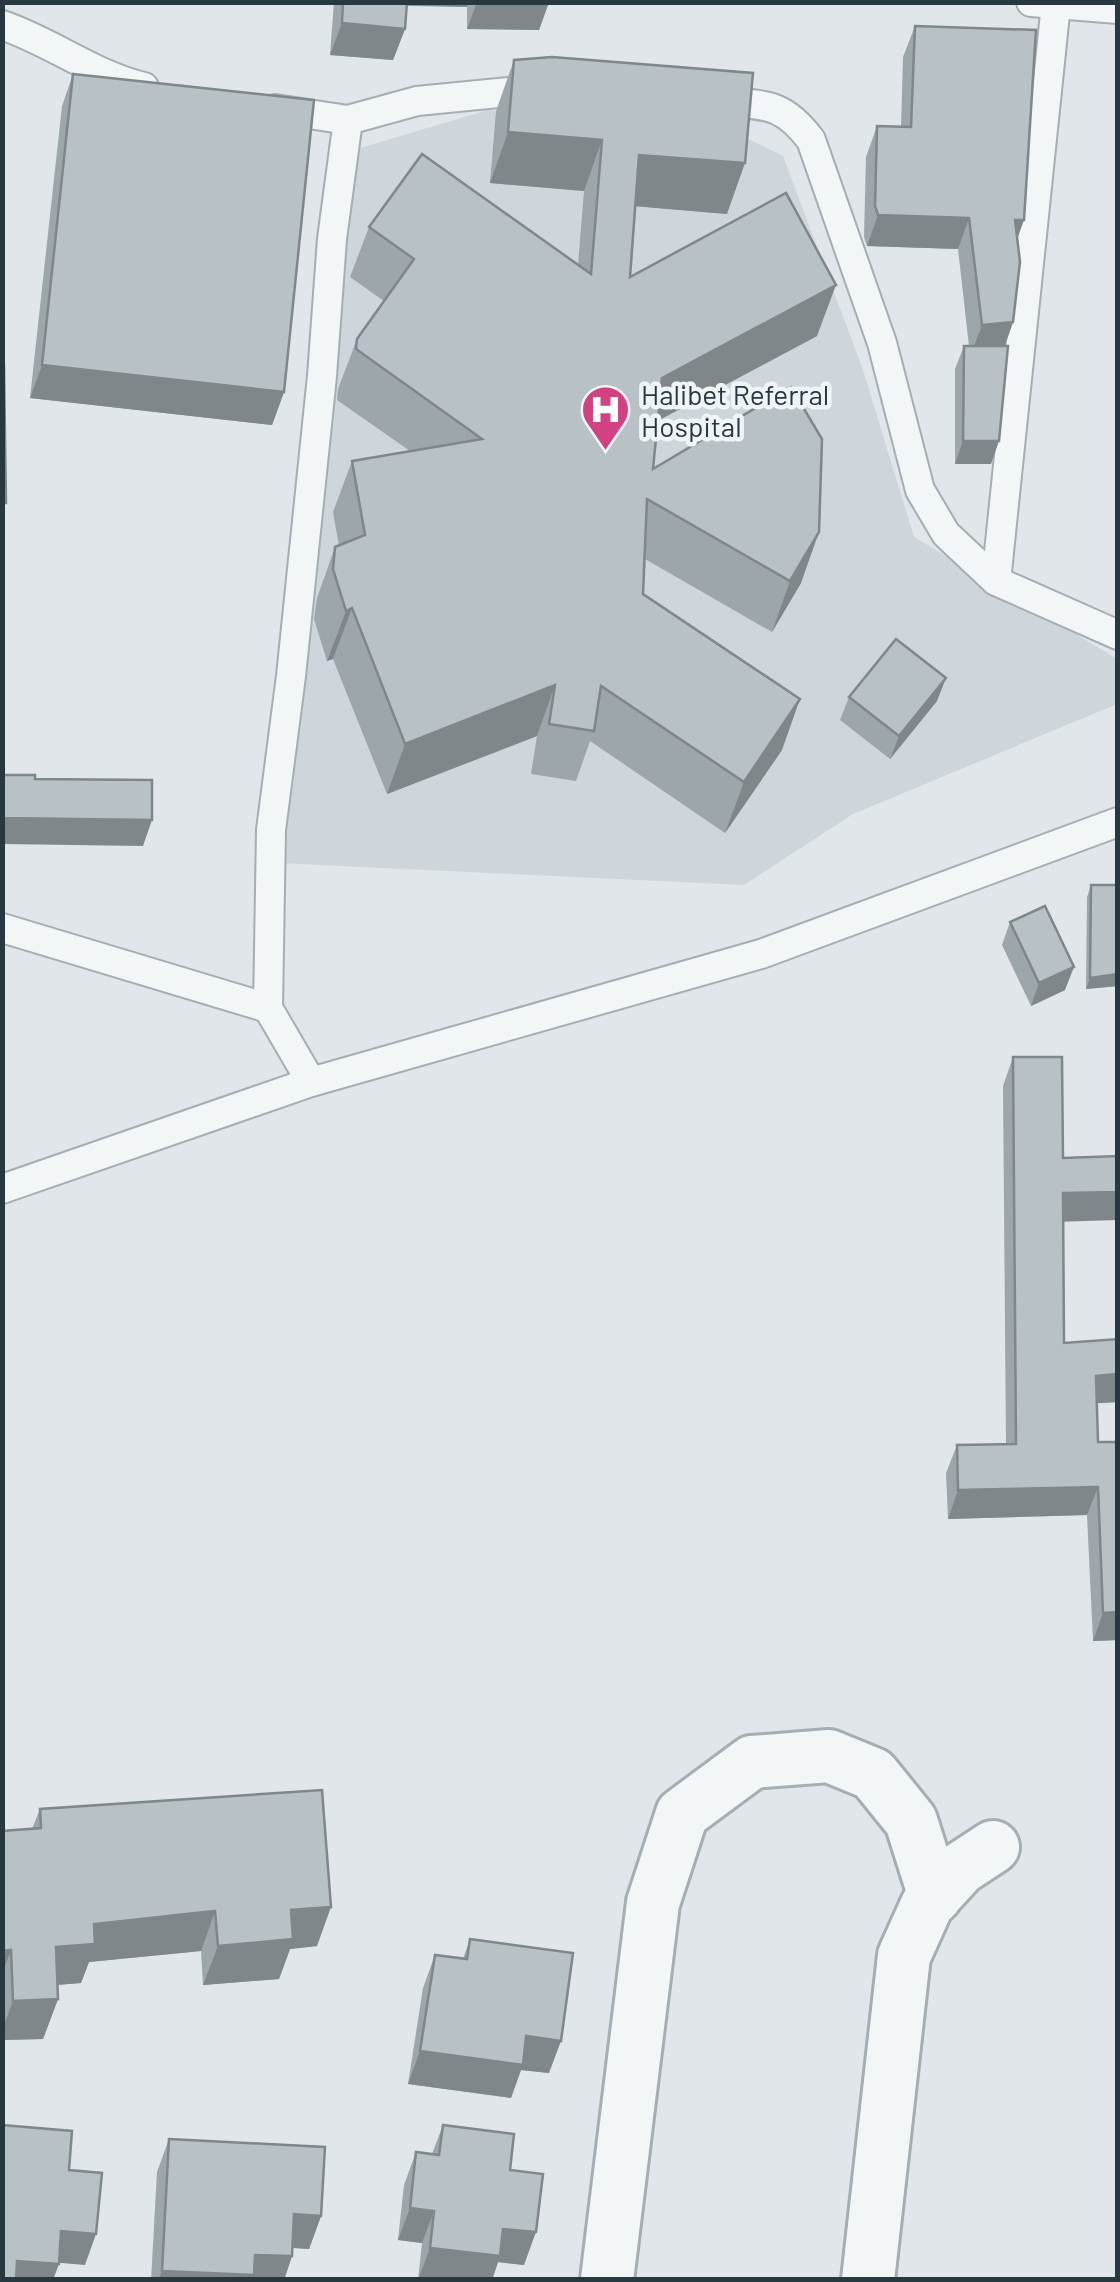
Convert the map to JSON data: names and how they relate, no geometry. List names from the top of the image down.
{
  "places": {
    "hospital": ["Halibet Referral Hospital"]
  }
}
